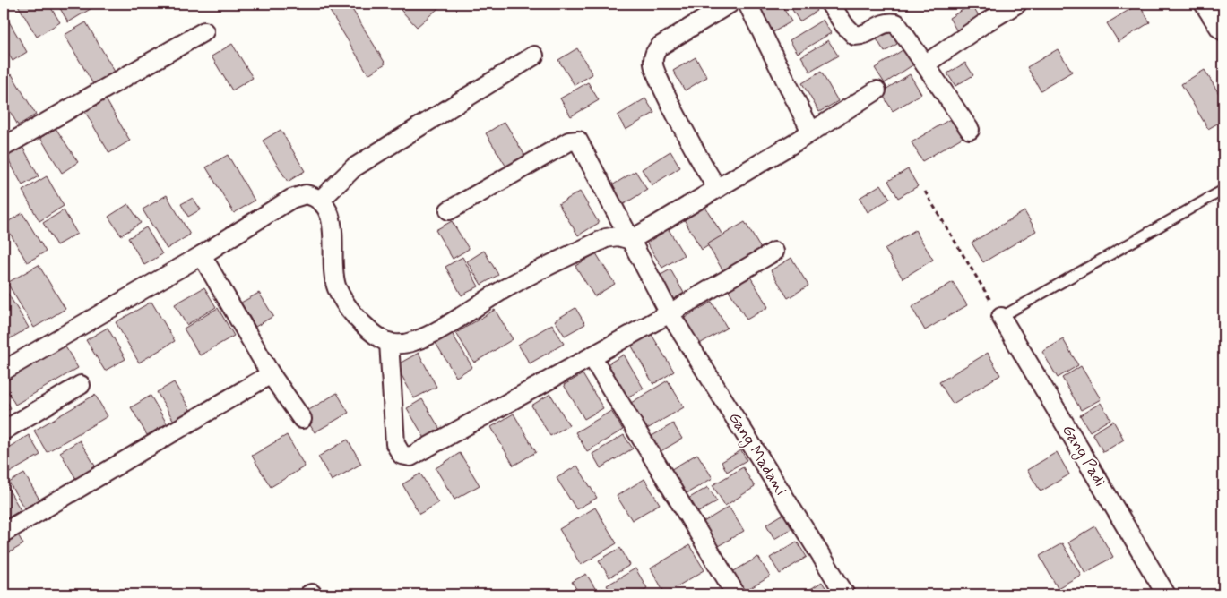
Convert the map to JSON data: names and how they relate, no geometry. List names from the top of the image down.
{
  "streets": {
    "street": ["Gang Madani", "Gang Padi"]
  }
}
